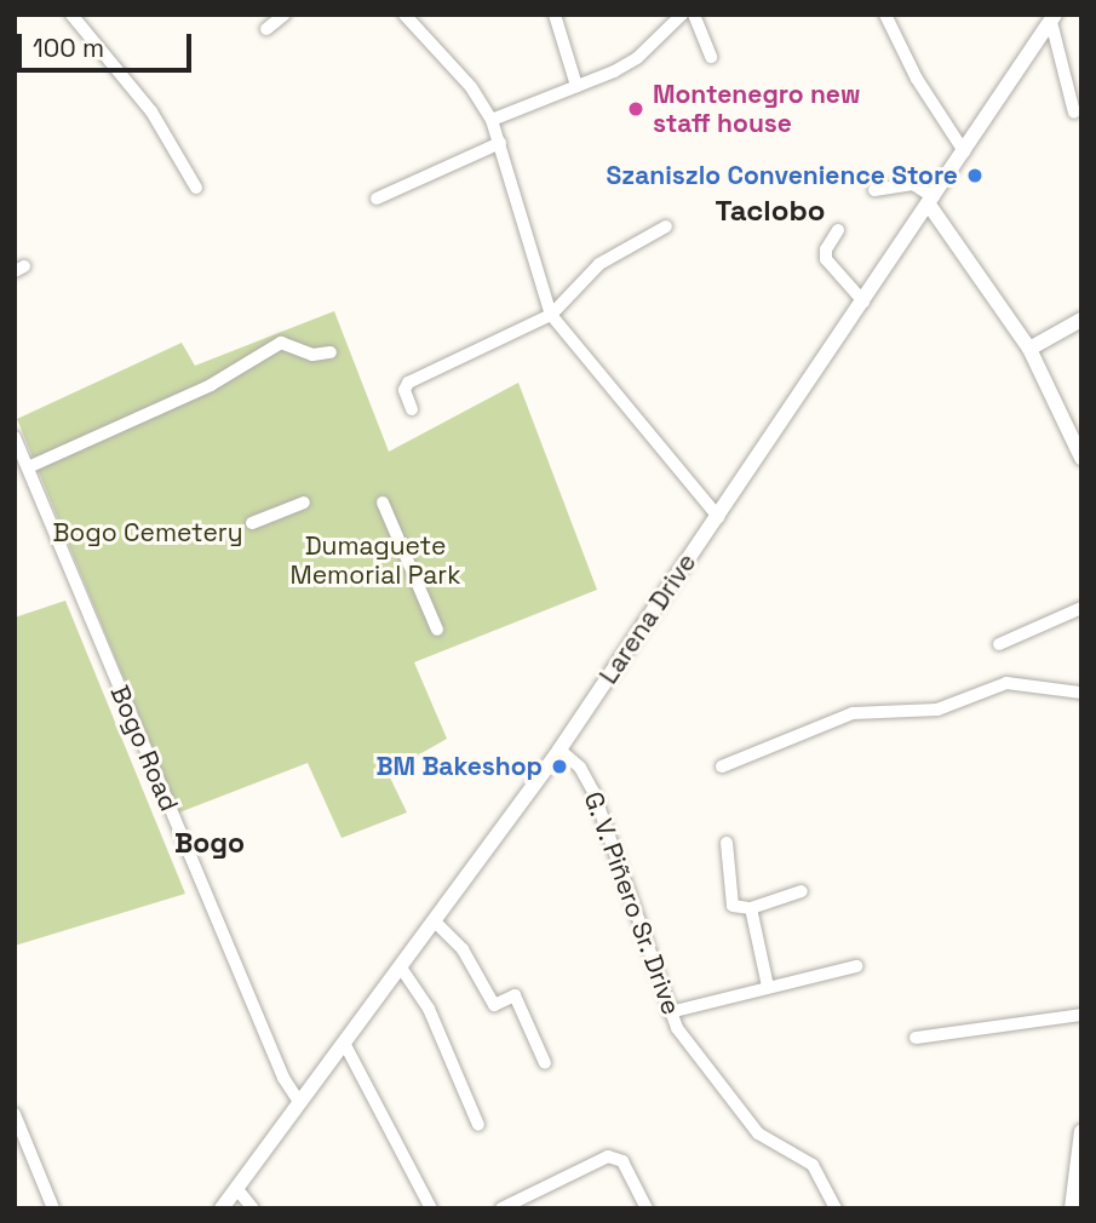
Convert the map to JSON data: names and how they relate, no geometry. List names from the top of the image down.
{
  "streets": {
    "main road": ["Larena Drive"],
    "street": ["Bogo Road", "G. V. Piñero Sr. Drive"]
  },
  "crossings": [
    ["Larena Drive", "Bogo Road"],
    ["Larena Drive", "G. V. Piñero Sr. Drive"]
  ],
  "districts": ["Taclobo", "Bogo"],
  "parks": ["Bogo Cemetery", "Dumaguete Memorial Park"],
  "places": ["Montenegro new staff house", "Szaniszlo Convenience Store", "BM Bakeshop"],
  "scale_bar": "100 m"
}
